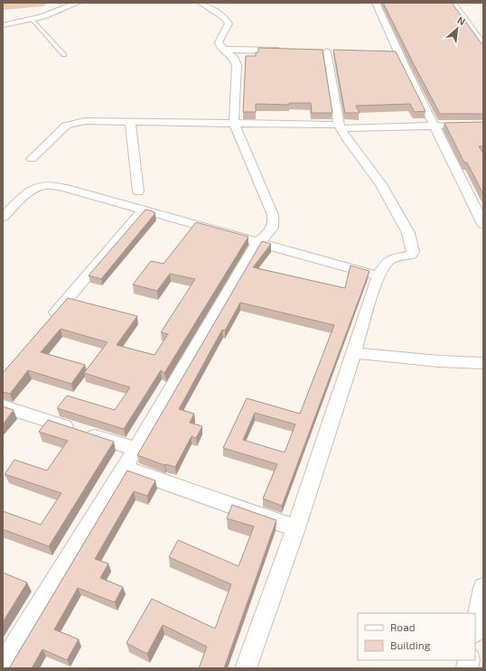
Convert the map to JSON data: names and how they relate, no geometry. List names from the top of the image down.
{
  "legend": ["Road", "Building"],
  "north": "top right"
}
